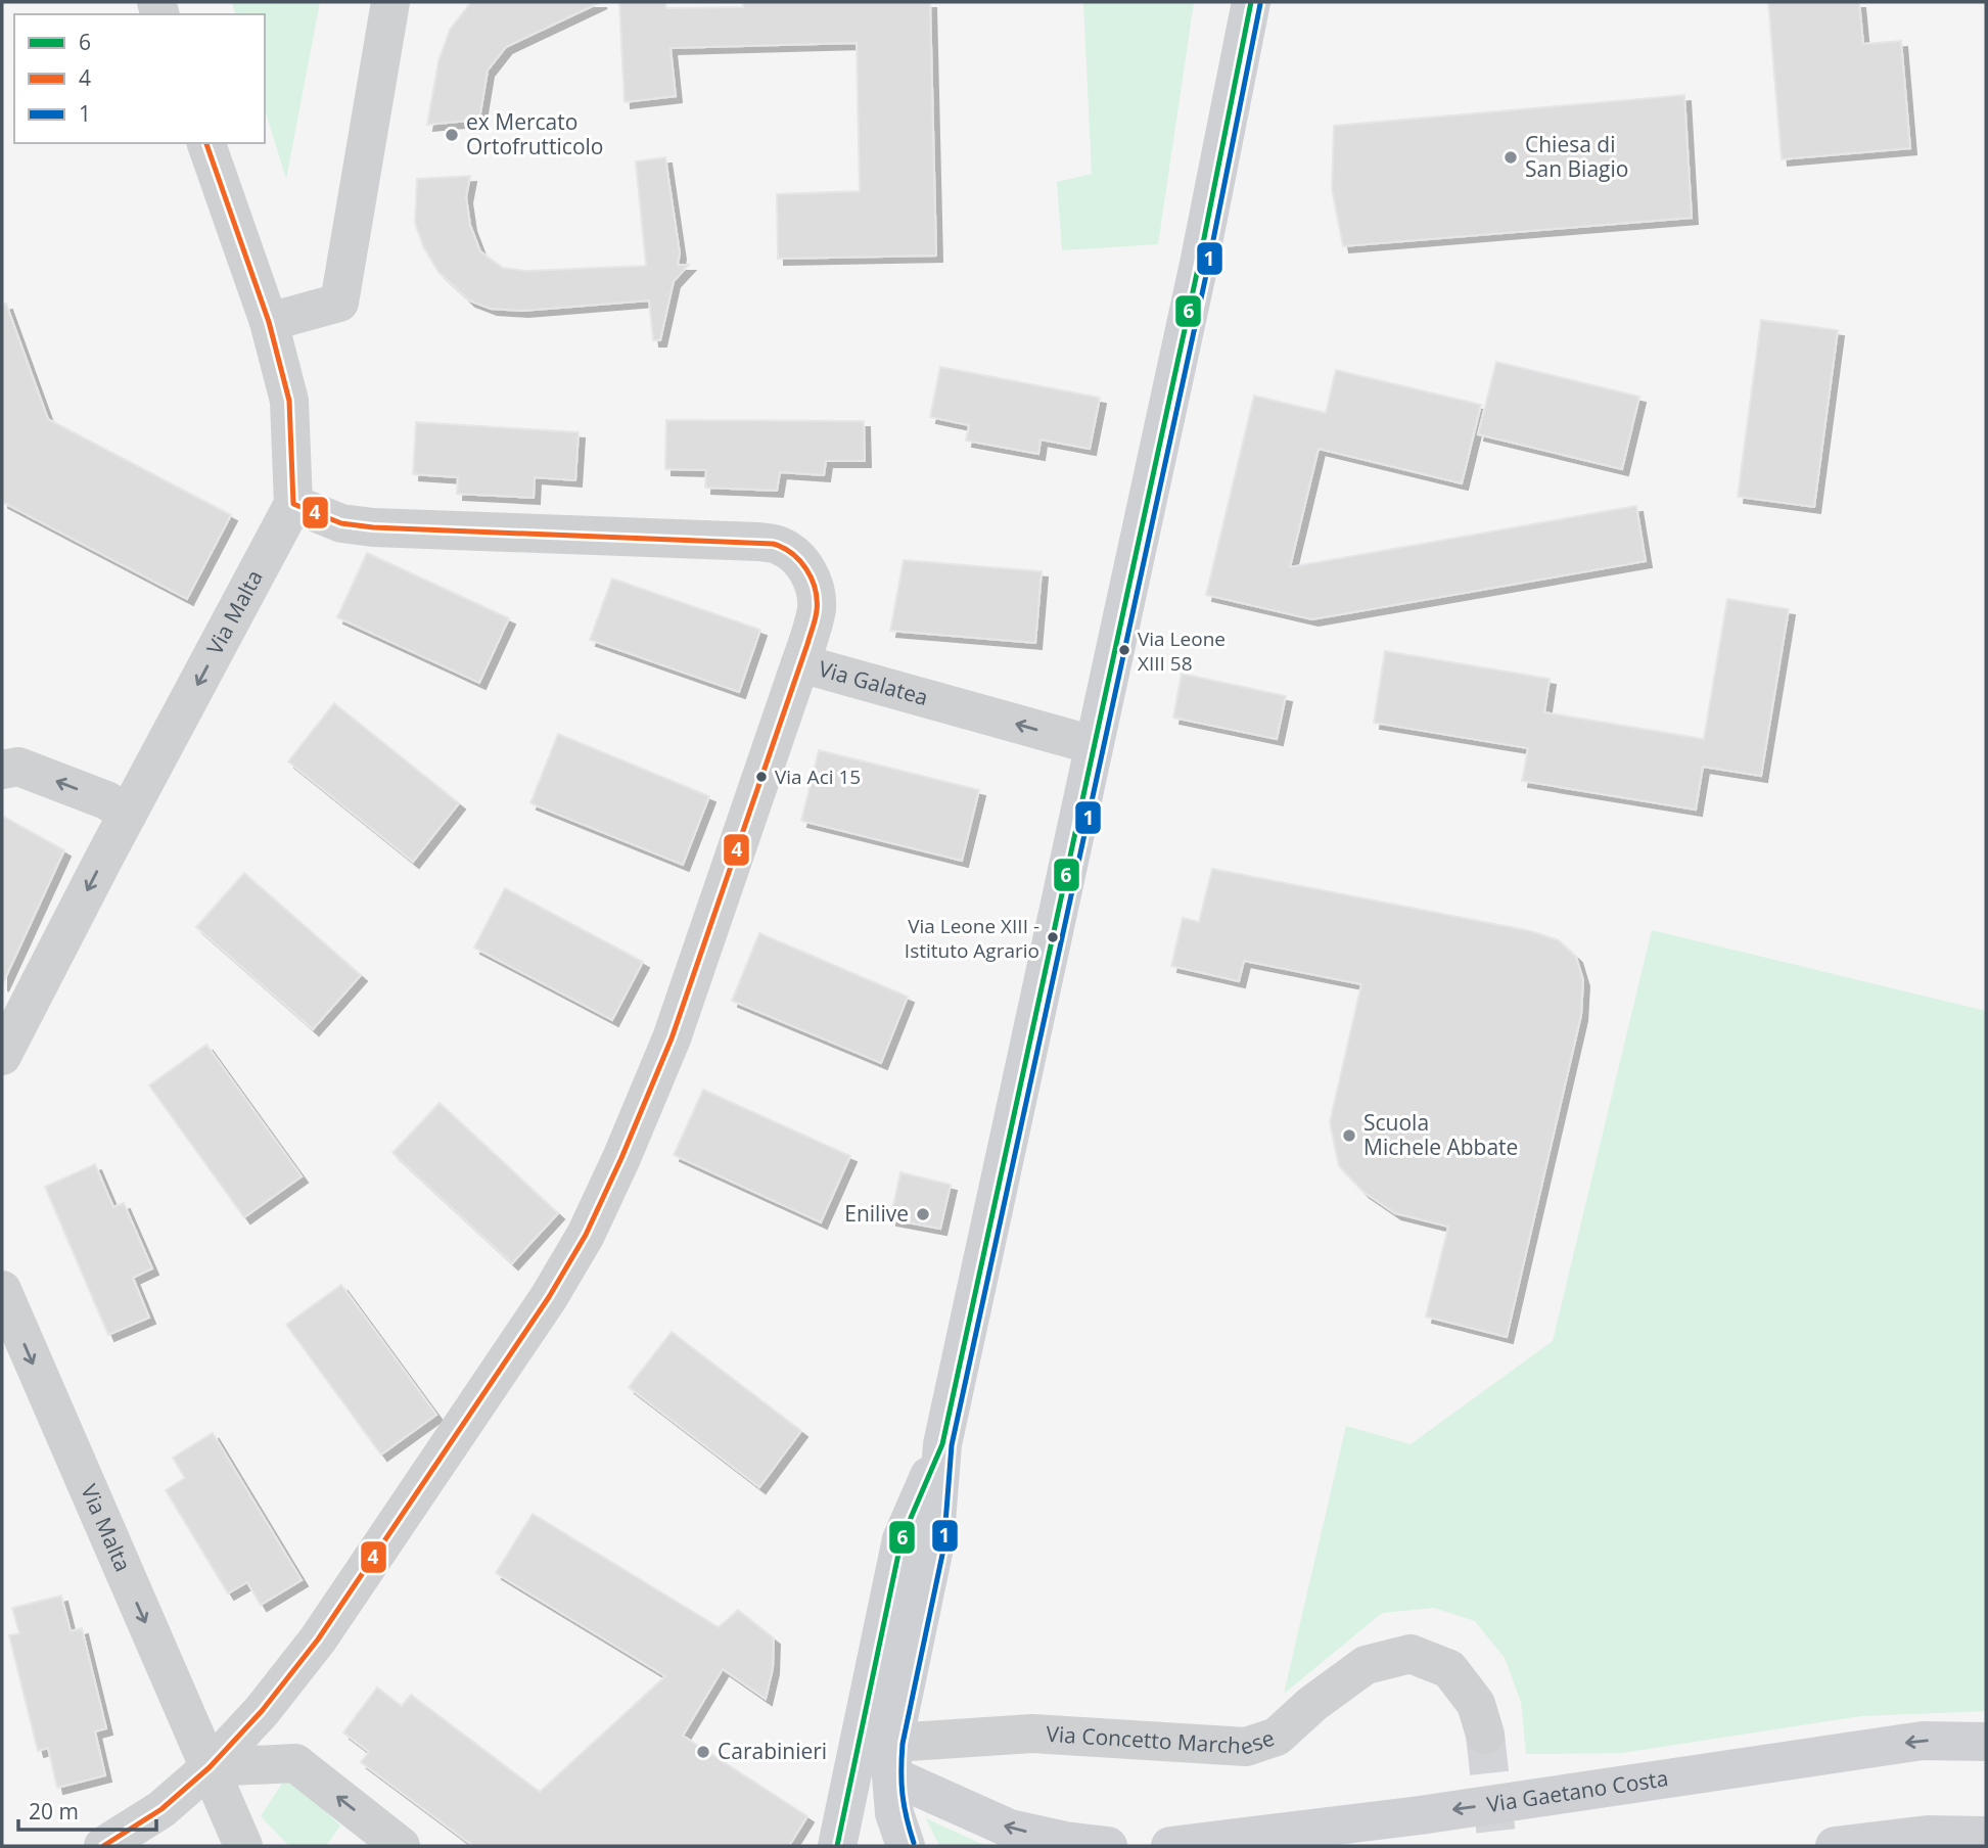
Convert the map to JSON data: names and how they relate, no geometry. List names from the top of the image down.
{
  "streets": {
    "main road": ["Via Gaetano Costa"],
    "street": ["Via Malta", "Via Galatea", "Via Concetto Marchese"]
  },
  "crossings": [
    ["Via Malta", "Via Galatea"]
  ],
  "one_way": ["Via Gaetano Costa"],
  "places": [
    "ex Mercato Ortofrutticolo",
    "Chiesa di San Biagio",
    "Via Leone XIII 58",
    "Via Aci 15",
    "Via Leone XIII - Istituto Agrario",
    "Scuola Michele Abbate",
    "Enilive",
    "Carabinieri"
  ],
  "lines": ["transit line 6", "transit line 1", "transit line 4"],
  "legend": ["6", "4", "1"],
  "scale_bar": "20 m"
}
